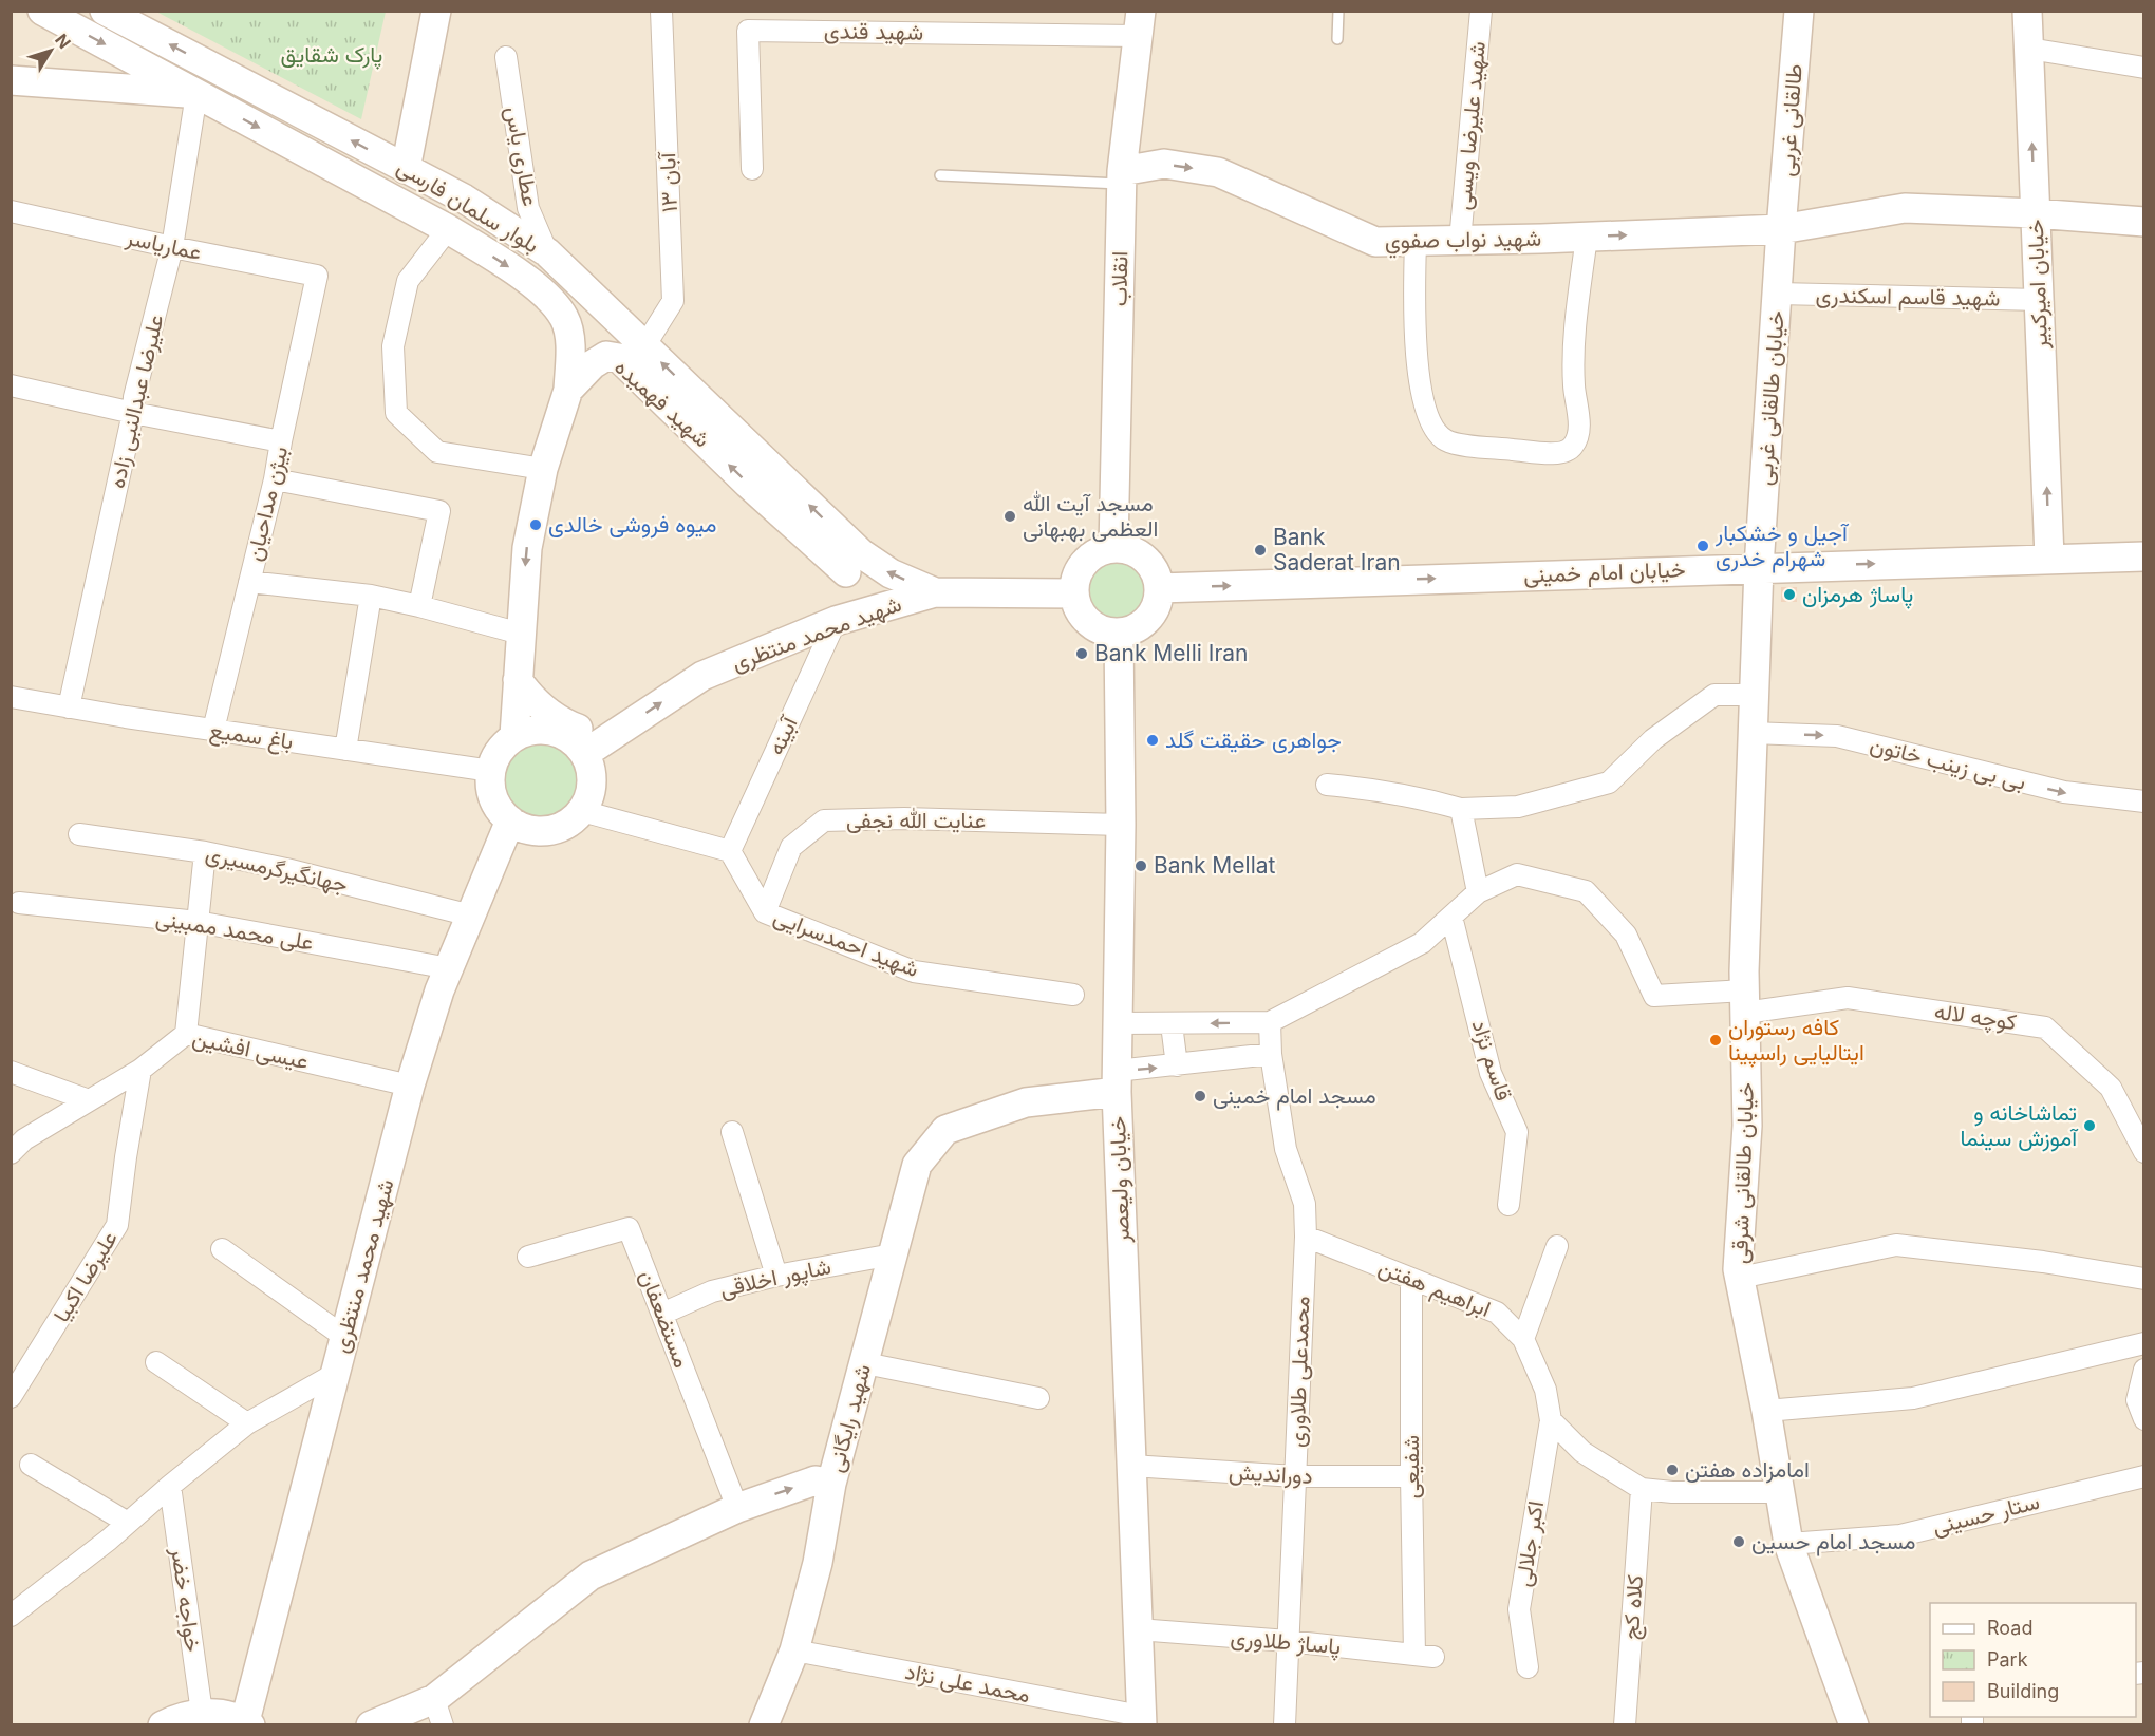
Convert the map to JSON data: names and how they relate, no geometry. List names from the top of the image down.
{
  "streets": {
    "main road": [
      "طالقانی غربی",
      "بلوار سلمان فارسی",
      "شهید نواب صفوي",
      "انقلاب",
      "خیابان امیرکبیر",
      "خیابان طالقانی غربی",
      "شهید فهمیده",
      "خیابان امام خمینی",
      "شهید محمد منتظری",
      "خیابان طالقانی شرقی",
      "خیابان ولیعصر",
      "شهید رایگانی"
    ],
    "street": [
      "شهید قندی",
      "شهید علیرضا ویسی",
      "عطاری یاس",
      "۱۳ آبان",
      "عماریاسر",
      "شهید قاسم اسکندری",
      "علیرضا عبدالنبی زاده",
      "بیژن مداحیان",
      "باغ سمیع",
      "آبینه",
      "بی بی زینب خاتون",
      "عنایت الله نجفی",
      "جهانگیرگرمسیری",
      "علی محمد ممبینی",
      "شهید احمدسرایی",
      "کوچه لاله",
      "عیسی افشین",
      "قاسم نژاد",
      "علیرضا اکبیا",
      "شاپور اخلاقی",
      "ابراهیم هفتن",
      "مستضعفان",
      "محمدعلی طلاوری",
      "شفیعی",
      "دوراندیش",
      "ستار حسینی",
      "اکبر جلالی",
      "خواجه خضر",
      "کلاه کج",
      "پاساژ طلاوری",
      "محمد علی نژاد"
    ]
  },
  "crossings": [
    ["شهید قندی", "انقلاب"],
    ["طالقانی غربی", "شهید نواب صفوي"],
    ["طالقانی غربی", "خیابان طالقانی غربی"],
    ["شهید علیرضا ویسی", "شهید نواب صفوي"],
    ["عطاری یاس", "بلوار سلمان فارسی"],
    ["۱۳ آبان", "بلوار سلمان فارسی"],
    ["بلوار سلمان فارسی", "علیرضا عبدالنبی زاده"],
    ["بلوار سلمان فارسی", "شهید فهمیده"],
    ["شهید نواب صفوي", "انقلاب"],
    ["شهید نواب صفوي", "خیابان امیرکبیر"],
    ["شهید نواب صفوي", "خیابان طالقانی غربی"],
    ["عماریاسر", "علیرضا عبدالنبی زاده"],
    ["عماریاسر", "بیژن مداحیان"],
    ["انقلاب", "خیابان امام خمینی"],
    ["انقلاب", "شهید محمد منتظری"],
    ["انقلاب", "خیابان ولیعصر"],
    ["خیابان امیرکبیر", "شهید قاسم اسکندری"],
    ["خیابان امیرکبیر", "خیابان امام خمینی"],
    ["شهید قاسم اسکندری", "خیابان طالقانی غربی"],
    ["خیابان طالقانی غربی", "خیابان امام خمینی"],
    ["خیابان طالقانی غربی", "خیابان طالقانی شرقی"],
    ["علیرضا عبدالنبی زاده", "باغ سمیع"],
    ["شهید فهمیده", "شهید محمد منتظری"],
    ["شهید فهمیده", "باغ سمیع"],
    ["بیژن مداحیان", "باغ سمیع"],
    ["خیابان امام خمینی", "شهید محمد منتظری"],
    ["خیابان امام خمینی", "خیابان طالقانی شرقی"],
    ["خیابان امام خمینی", "خیابان ولیعصر"],
    ["شهید محمد منتظری", "باغ سمیع"],
    ["شهید محمد منتظری", "آبینه"],
    ["شهید محمد منتظری", "جهانگیرگرمسیری"],
    ["شهید محمد منتظری", "علی محمد ممبینی"],
    ["شهید محمد منتظری", "عیسی افشین"],
    ["شهید محمد منتظری", "خیابان ولیعصر"],
    ["آبینه", "شهید احمدسرایی"],
    ["بی بی زینب خاتون", "خیابان طالقانی شرقی"],
    ["عنایت الله نجفی", "شهید احمدسرایی"],
    ["عنایت الله نجفی", "خیابان ولیعصر"],
    ["کوچه لاله", "خیابان طالقانی شرقی"],
    ["عیسی افشین", "علیرضا اکبیا"],
    ["خیابان طالقانی شرقی", "ستار حسینی"],
    ["خیابان ولیعصر", "شهید رایگانی"],
    ["خیابان ولیعصر", "دوراندیش"],
    ["خیابان ولیعصر", "پاساژ طلاوری"],
    ["خیابان ولیعصر", "محمد علی نژاد"],
    ["شاپور اخلاقی", "مستضعفان"],
    ["شاپور اخلاقی", "شهید رایگانی"],
    ["ابراهیم هفتن", "محمدعلی طلاوری"],
    ["ابراهیم هفتن", "شفیعی"],
    ["ابراهیم هفتن", "اکبر جلالی"],
    ["مستضعفان", "شهید رایگانی"],
    ["محمدعلی طلاوری", "دوراندیش"],
    ["محمدعلی طلاوری", "پاساژ طلاوری"],
    ["شفیعی", "دوراندیش"],
    ["شفیعی", "پاساژ طلاوری"]
  ],
  "one_way": [
    "شهید نواب صفوي",
    "خیابان امیرکبیر",
    "خیابان امام خمینی",
    "بی بی زینب خاتون"
  ],
  "parks": ["پارک شقایق"],
  "places": [
    "مسجد آیت الله العظمی بهبهانی",
    "میوه فروشی خالدی",
    "آجیل و خشکبار شهرام خدری",
    "Bank Saderat Iran",
    "پاساژ هرمزان",
    "Bank Melli Iran",
    "جواهری حقیقت گلد",
    "Bank Mellat",
    "کافه رستوران ایتالیایی راسپینا",
    "مسجد امام خمینی",
    "تماشاخانه و آموزش سینما",
    "امامزاده هفتن",
    "مسجد امام حسین"
  ],
  "legend": ["Road", "Park", "Building"],
  "north": "top right"
}
